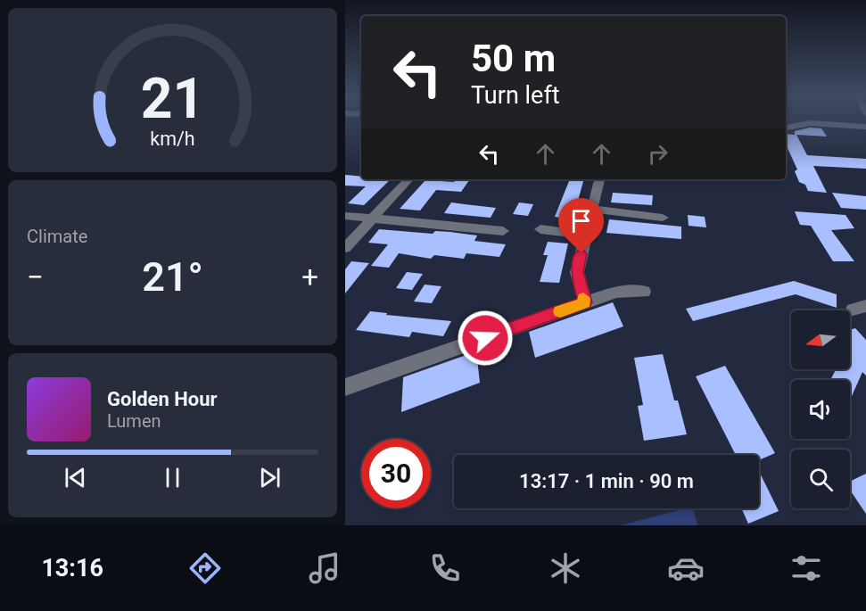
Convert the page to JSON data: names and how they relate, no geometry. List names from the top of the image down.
{
  "north": "left",
  "page": {
    "turn": ["50 m", "Turn left"],
    "tile": "Climate",
    "heat": ["−", "21°", "+"],
    "song": ["Golden Hour", "Lumen"],
    "limit": "30",
    "trip": "13:17 · 1 min · 90 m",
    "tabs": "13:16",
    "gauge": ["21", "km/h"]
  }
}
